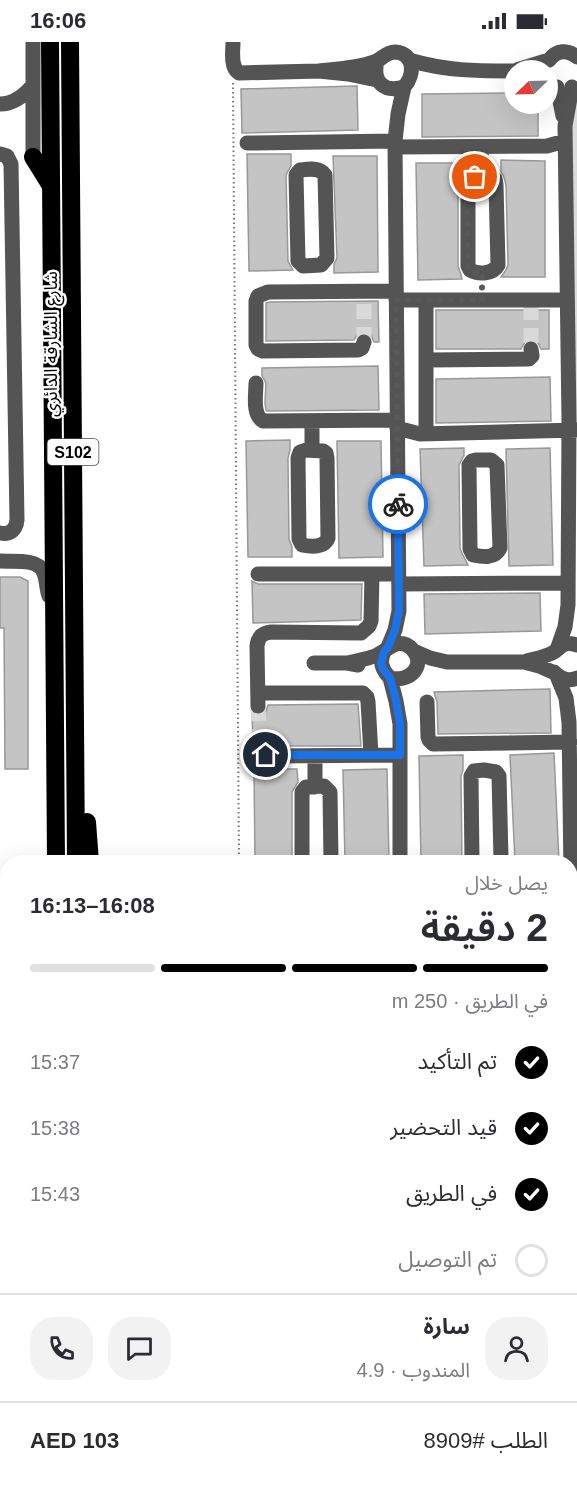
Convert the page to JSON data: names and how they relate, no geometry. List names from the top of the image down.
{
  "streets": {
    "highway": ["شارع الشارقة الدائري", "S102"]
  },
  "north": "bottom left",
  "page": {
    "status": "16:06",
    "heading": ["2 دقيقة", "يصل خلال", "16:08–16:13"],
    "panel": [
      "سارة",
      "المندوب · 4.9",
      "الطلب #8909",
      "AED 103"
    ],
    "bar": "في الطريق · 250 m",
    "list": [
      ["تم التأكيد", "15:37"],
      ["قيد التحضير", "15:38"],
      ["في الطريق", "15:43"],
      "تم التوصيل"
    ]
  }
}
